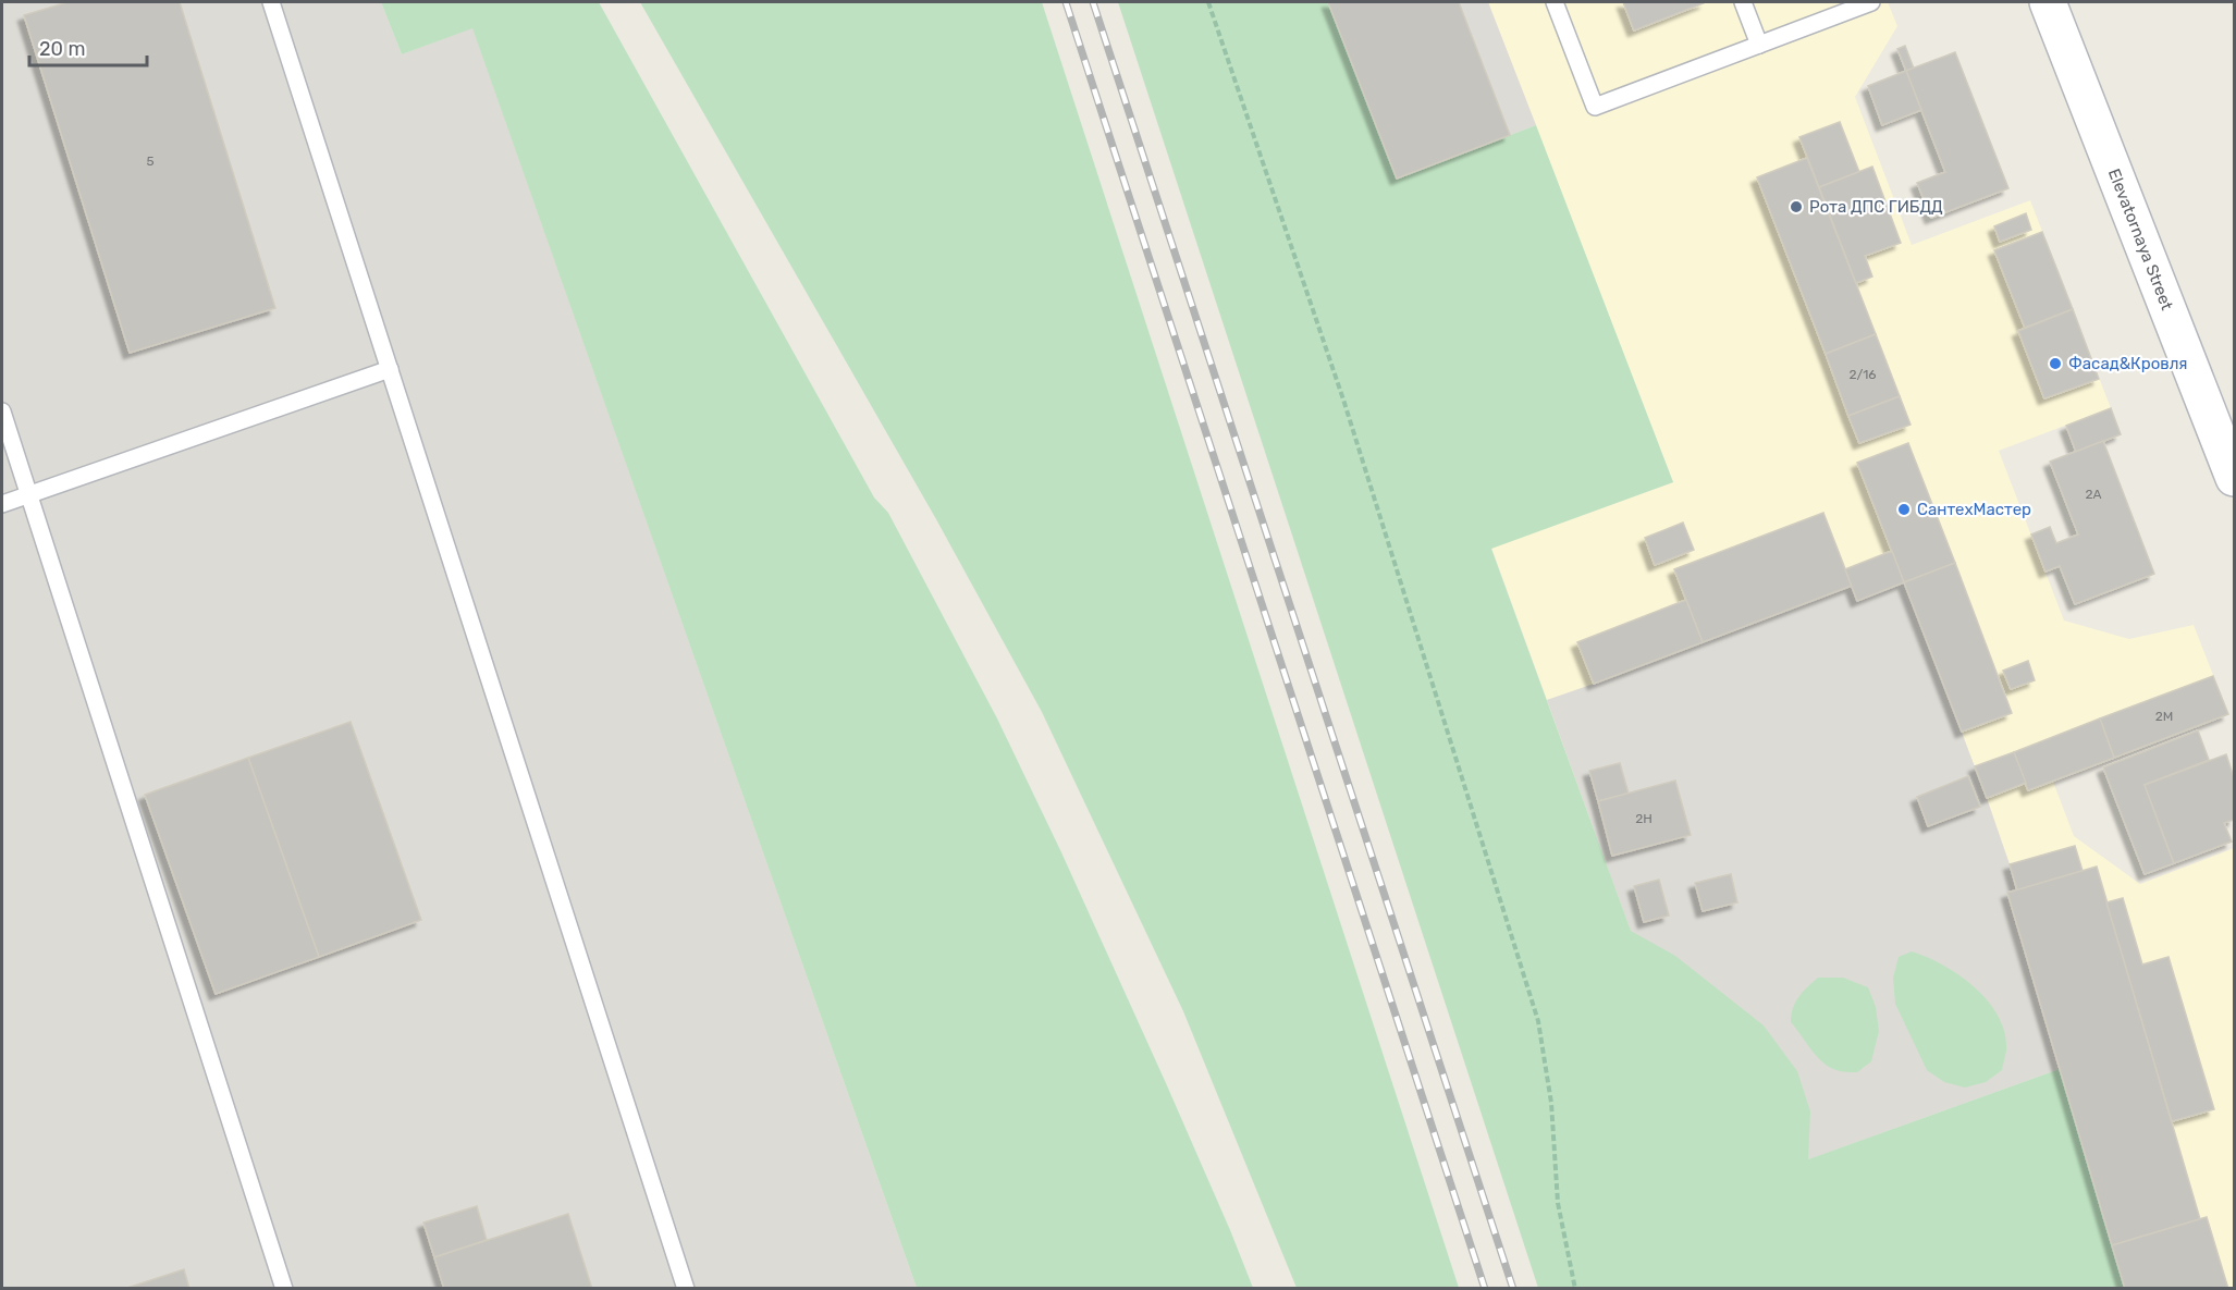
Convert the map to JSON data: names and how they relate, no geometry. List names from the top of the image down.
{
  "streets": {
    "street": ["Elevatornaya Street"]
  },
  "places": ["Рота ДПС ГИБДД", "Фасад&Кровля", "СантехМастер"],
  "house_numbers": [
    "5",
    "2/16",
    "2А",
    "2М",
    "2Н"
  ],
  "scale_bar": "20 m"
}
